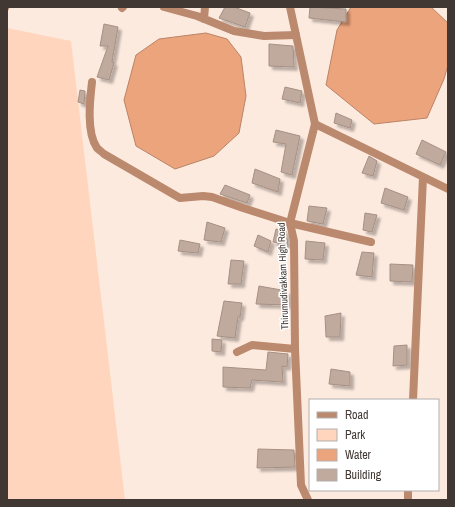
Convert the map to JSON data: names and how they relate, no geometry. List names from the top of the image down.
{
  "streets": {
    "street": ["Thirumudivakkam High Road"]
  },
  "legend": [
    "Road",
    "Park",
    "Water",
    "Building"
  ]
}
